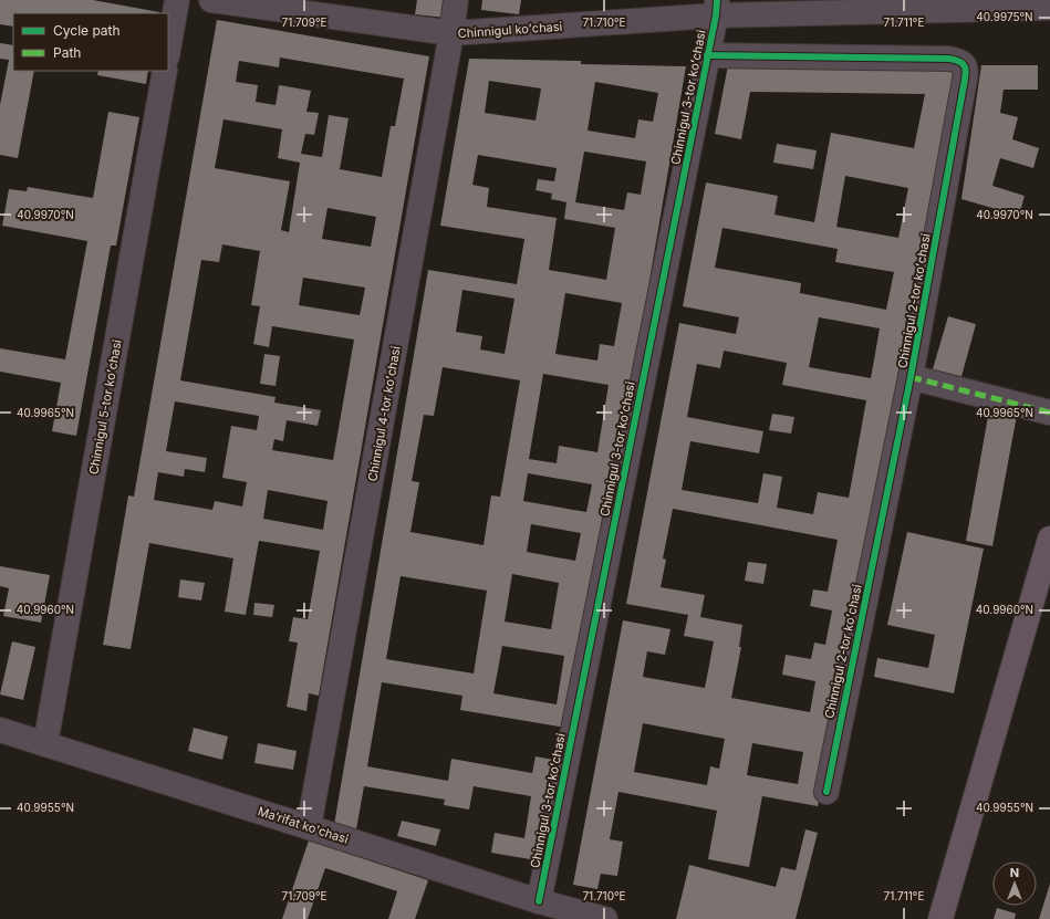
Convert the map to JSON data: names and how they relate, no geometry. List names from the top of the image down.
{
  "streets": {
    "street": [
      "Chinnigul koʻchasi",
      "Chinnigul 3-tor koʻchasi",
      "Chinnigul 2-tor koʻchasi",
      "Chinnigul 5-tor koʻchasi",
      "Chinnigul 4-tor koʻchasi",
      "Maʼrifat ko'chasi"
    ]
  },
  "crossings": [
    ["Chinnigul koʻchasi", "Chinnigul 3-tor koʻchasi"],
    ["Chinnigul koʻchasi", "Chinnigul 4-tor koʻchasi"],
    ["Chinnigul 3-tor koʻchasi", "Chinnigul 2-tor koʻchasi"],
    ["Chinnigul 3-tor koʻchasi", "Maʼrifat ko'chasi"],
    ["Chinnigul 5-tor koʻchasi", "Maʼrifat ko'chasi"],
    ["Chinnigul 4-tor koʻchasi", "Maʼrifat ko'chasi"]
  ],
  "legend": ["Cycle path", "Path"],
  "north": "top",
  "coordinates": [
    "40.9975°N",
    "71.709°E",
    "71.710°E",
    "71.711°E",
    "40.9970°N",
    "40.9965°N",
    "40.9960°N",
    "40.9955°N"
  ]
}
